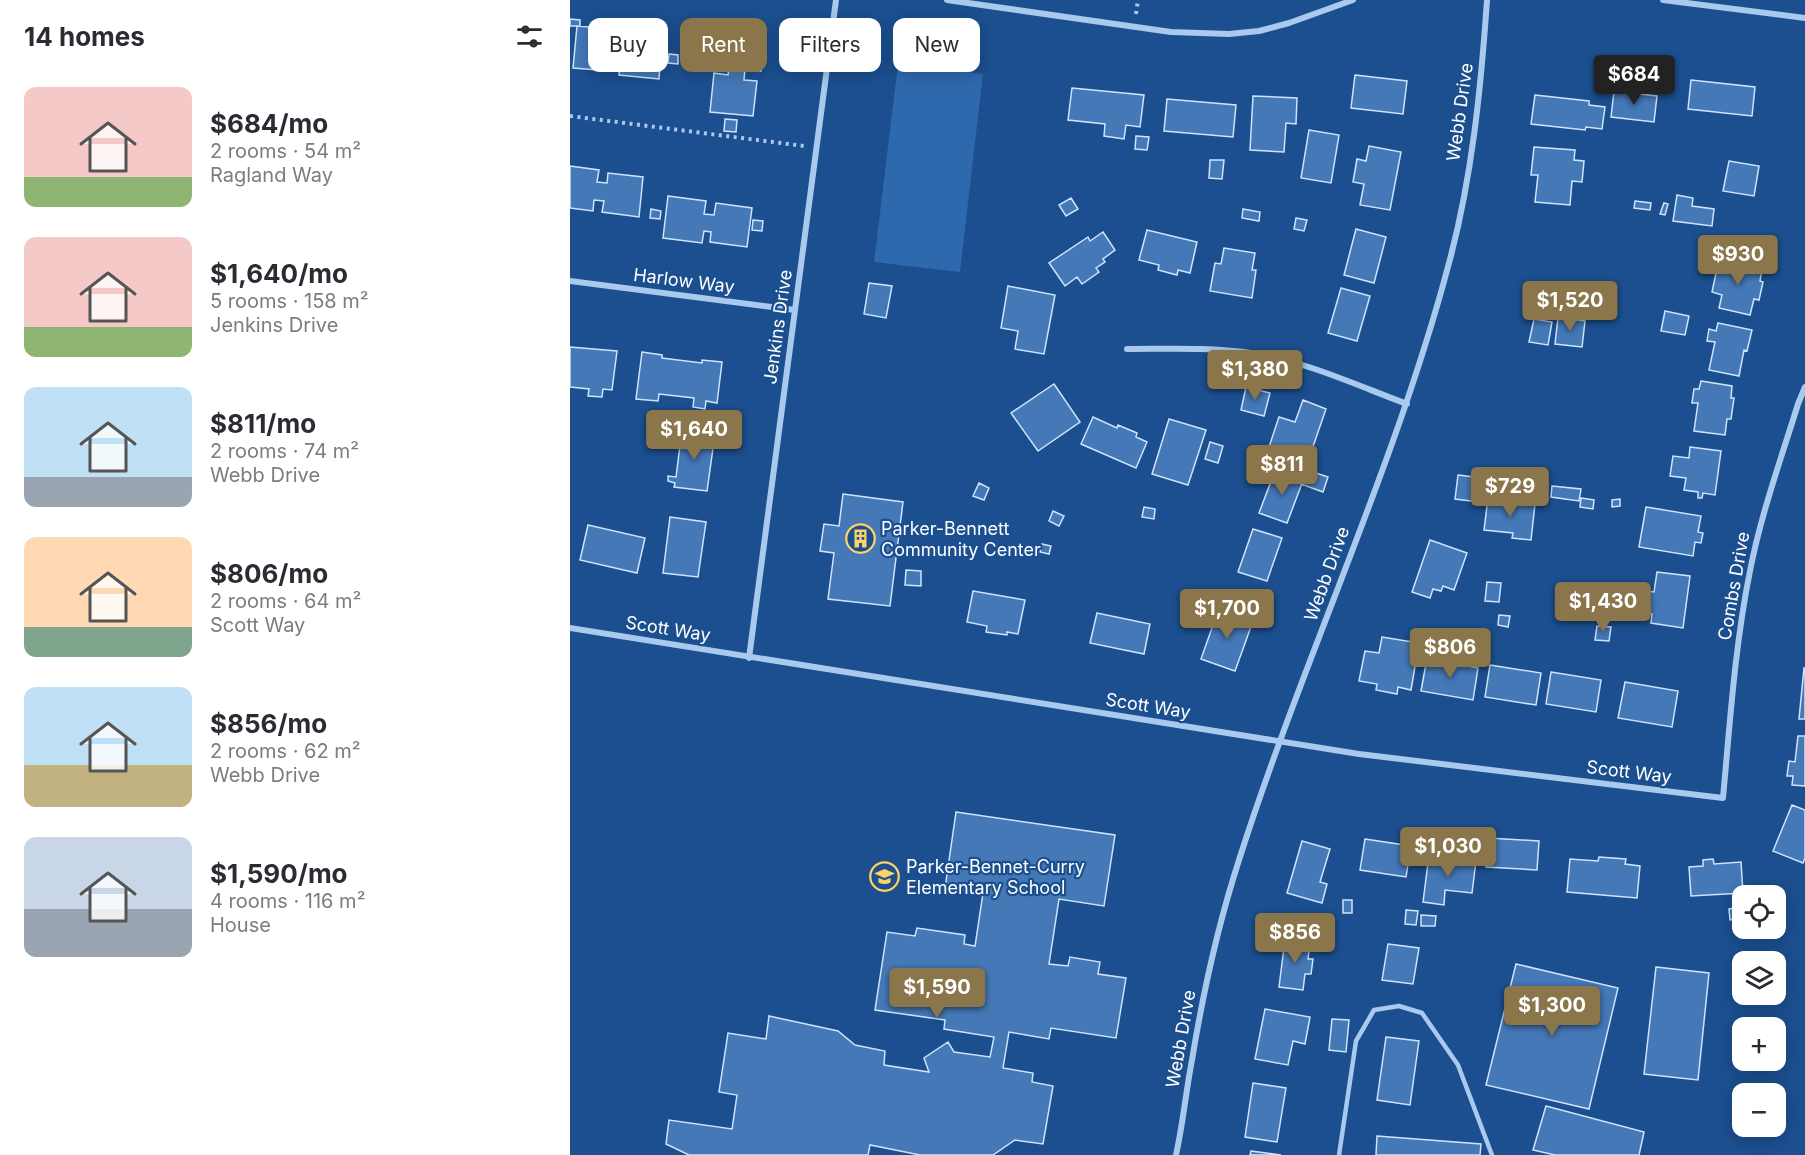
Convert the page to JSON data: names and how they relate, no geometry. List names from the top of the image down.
{
  "streets": {
    "street": [
      "Webb Drive",
      "Harlow Way",
      "Jenkins Drive",
      "Combs Drive",
      "Scott Way"
    ]
  },
  "crossings": [
    ["Webb Drive", "Scott Way"],
    ["Harlow Way", "Jenkins Drive"],
    ["Jenkins Drive", "Scott Way"],
    ["Combs Drive", "Scott Way"]
  ],
  "places": {
    "building": ["Parker-Bennett Community Center"],
    "school or university": ["Parker-Bennet-Curry Elementary School"]
  },
  "page": {
    "heading": "14 homes",
    "chip": [
      "Buy",
      "Rent",
      "Filters",
      "New"
    ],
    "price": [
      "$684",
      "$930",
      "$1,520",
      "$1,380",
      "$1,640",
      "$811",
      "$729",
      "$1,430",
      "$1,700",
      "$806",
      "$1,030",
      "$856",
      "$1,590",
      "$1,300"
    ],
    "list": [
      {
        "name": "$684/mo",
        "note": "2 rooms · 54 m² · Ragland Way"
      },
      {
        "name": "$1,640/mo",
        "note": "5 rooms · 158 m² · Jenkins Drive"
      },
      {
        "name": "$811/mo",
        "note": "2 rooms · 74 m² · Webb Drive"
      },
      {
        "name": "$806/mo",
        "note": "2 rooms · 64 m² · Scott Way"
      },
      {
        "name": "$856/mo",
        "note": "2 rooms · 62 m² · Webb Drive"
      },
      {
        "name": "$1,590/mo",
        "note": "4 rooms · 116 m² · House"
      }
    ],
    "map_buttons": ["+", "−"]
  }
}
